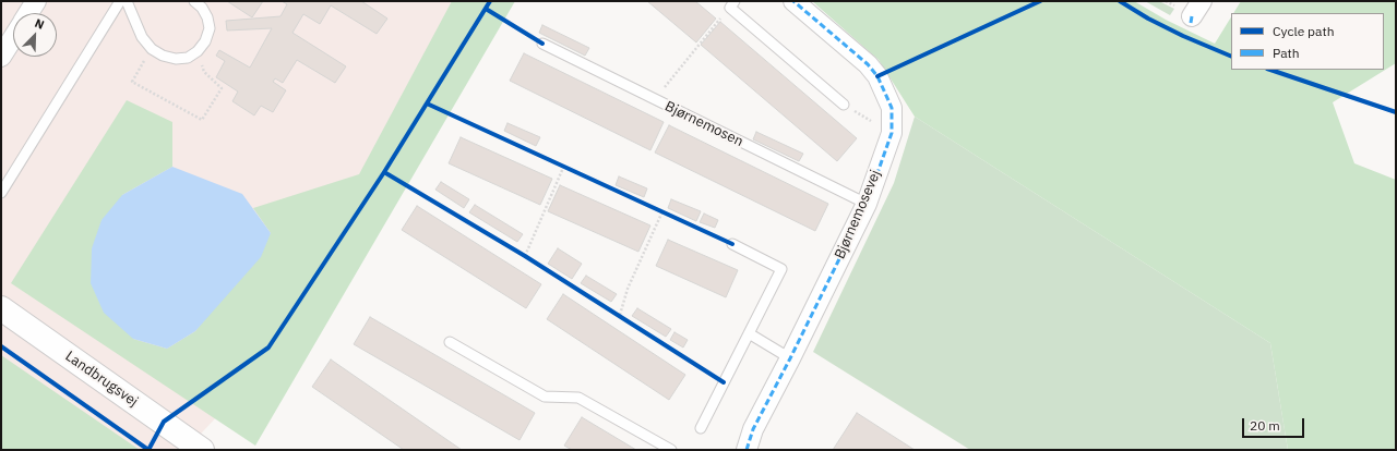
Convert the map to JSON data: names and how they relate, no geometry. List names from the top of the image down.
{
  "streets": {
    "street": ["Bjørnemosevej", "Landbrugsvej"],
    "lane": ["Bjørnemosen"]
  },
  "crossings": [
    ["Bjørnemosen", "Bjørnemosevej"]
  ],
  "legend": ["Cycle path", "Path"],
  "scale_bar": "20 m",
  "north": "top right"
}
